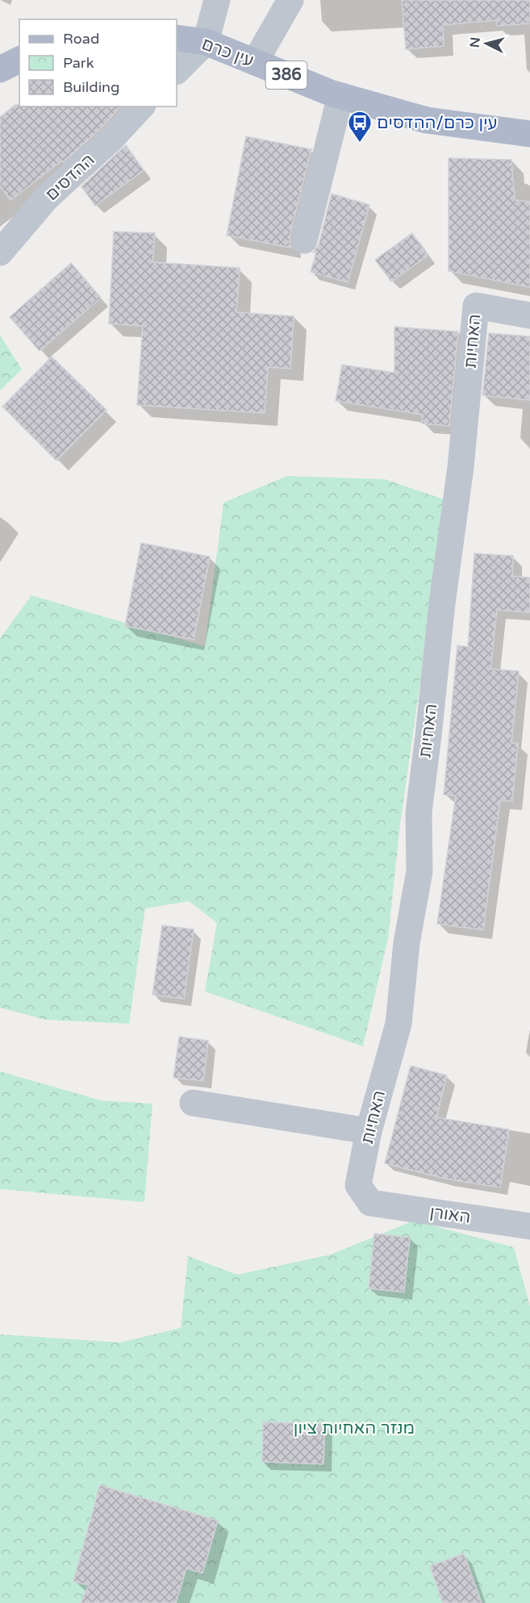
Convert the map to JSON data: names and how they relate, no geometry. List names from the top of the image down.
{
  "streets": {
    "main road": ["עין כרם", "386"],
    "street": ["ההדסים", "האחיות", "האורן"]
  },
  "crossings": [
    ["האחיות", "האורן"]
  ],
  "parks": ["מנזר האחיות ציון"],
  "places": {
    "bus stop": ["עין כרם/ההדסים"]
  },
  "legend": ["Road", "Park", "Building"],
  "north": "left"
}
